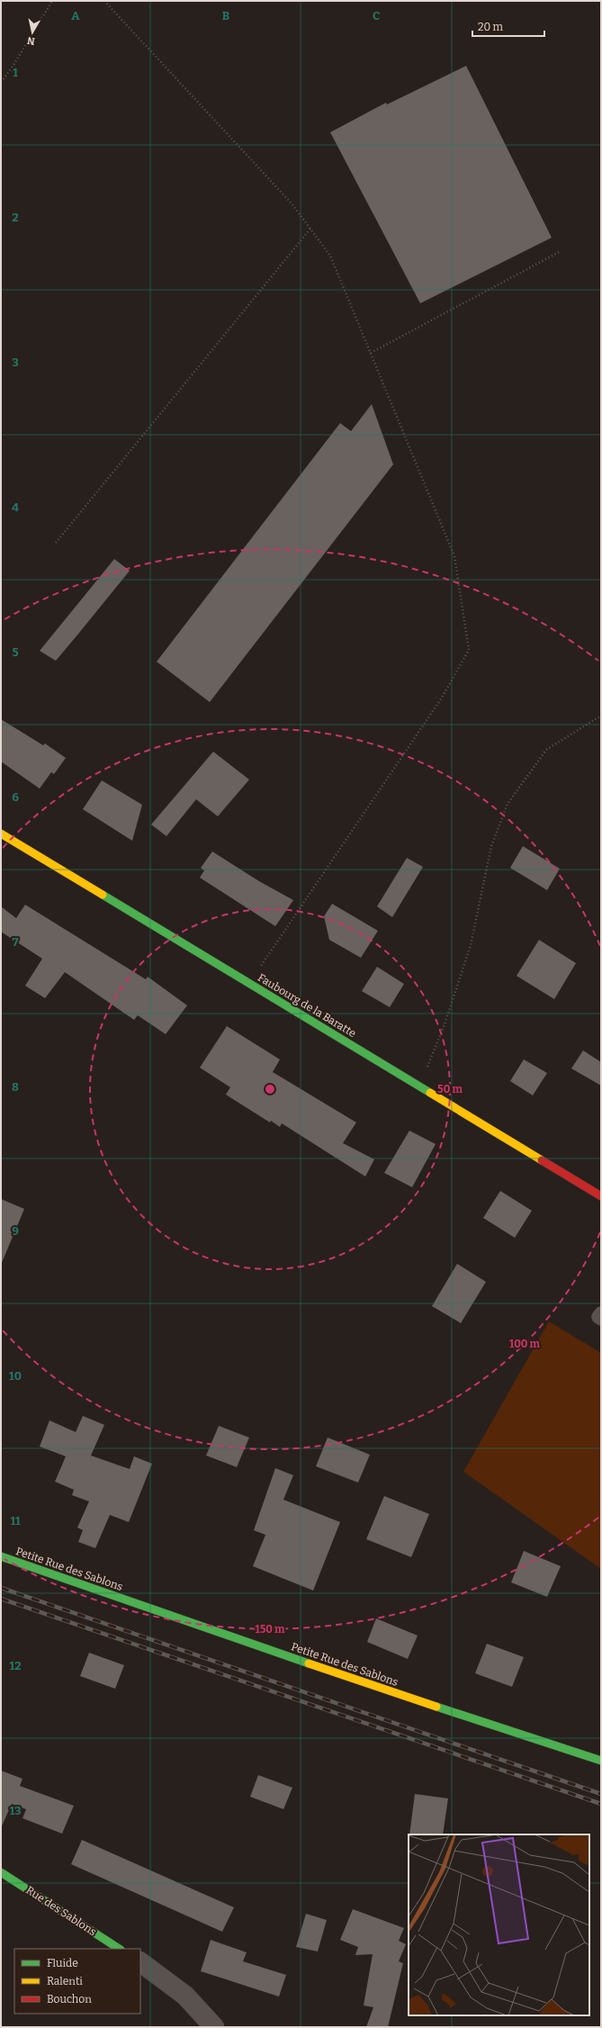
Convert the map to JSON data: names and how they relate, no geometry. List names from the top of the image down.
{
  "streets": {
    "street": ["Faubourg de la Baratte", "Petite Rue des Sablons", "Rue des Sablons"]
  },
  "legend": ["Fluide", "Ralenti", "Bouchon"],
  "scale_bar": "20 m",
  "north": "bottom",
  "grid": {
    "columns": ["A", "B", "C"],
    "rows": [
      "1",
      "2",
      "3",
      "4",
      "5",
      "6",
      "7",
      "8",
      "9",
      "10",
      "11",
      "12",
      "13"
    ]
  },
  "rings": ["50 m", "100 m", "150 m"]
}
